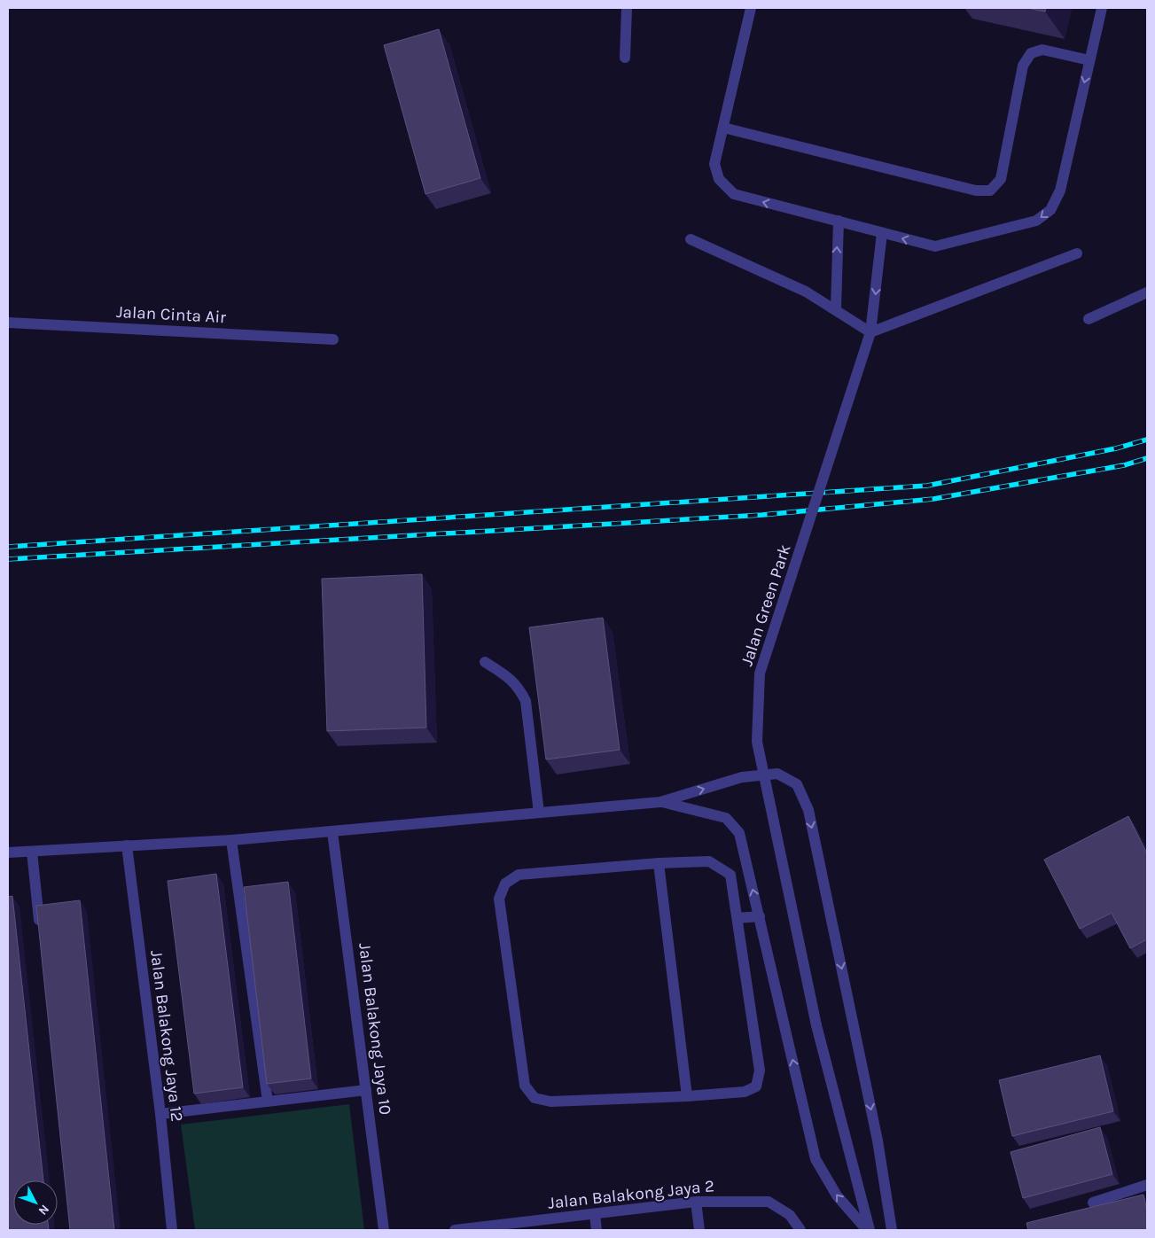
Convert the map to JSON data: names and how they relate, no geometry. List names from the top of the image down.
{
  "streets": {
    "street": [
      "Jalan Cinta Air",
      "Jalan Green Park",
      "Jalan Balakong Jaya 10",
      "Jalan Balakong Jaya 12",
      "Jalan Balakong Jaya 2"
    ]
  },
  "north": "bottom right"
}
